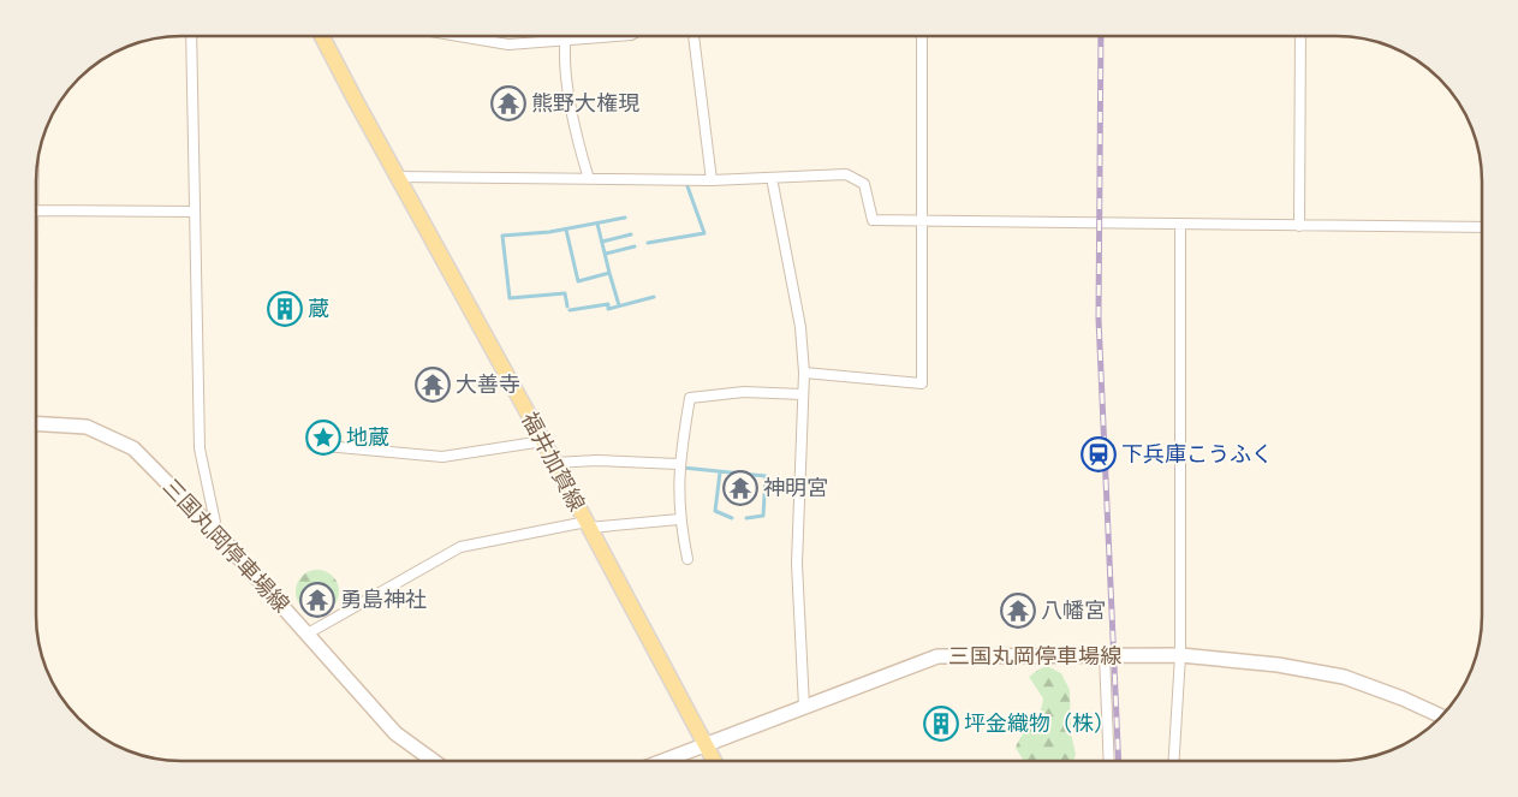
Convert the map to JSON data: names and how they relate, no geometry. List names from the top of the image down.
{
  "streets": {
    "main road": ["福井加賀線", "三国丸岡停車場線"]
  },
  "crossings": [
    ["福井加賀線", "三国丸岡停車場線"]
  ],
  "places": {
    "temple": [
      "熊野大権現",
      "大善寺",
      "神明宮",
      "勇島神社",
      "八幡宮"
    ],
    "building": ["蔵", "坪金織物（株）"],
    "place": ["地蔵"],
    "station": ["下兵庫こうふく"]
  }
}
